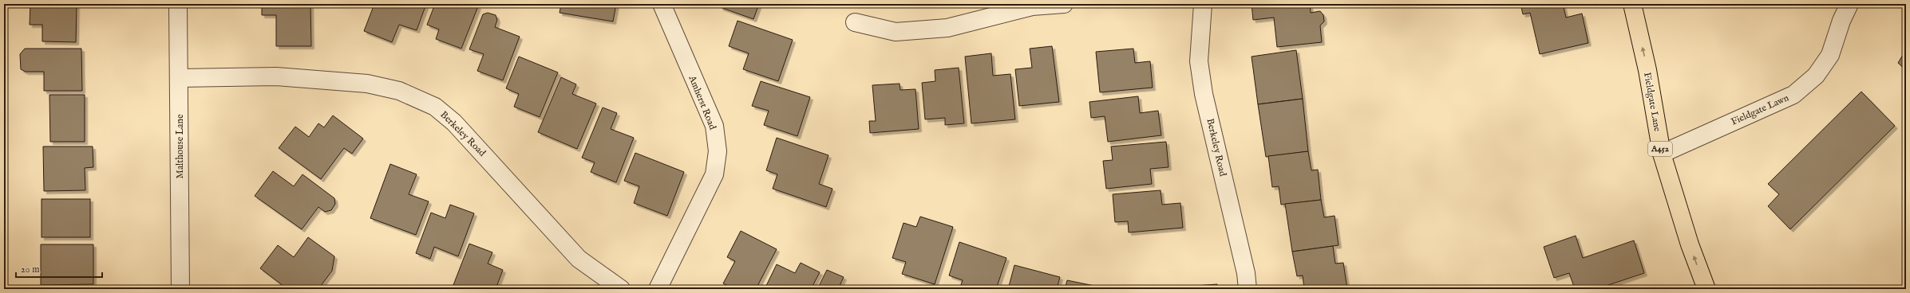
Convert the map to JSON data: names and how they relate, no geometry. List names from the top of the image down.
{
  "streets": {
    "main road": ["Fieldgate Lane", "A452"],
    "street": [
      "Amherst Road",
      "Fieldgate Lawn",
      "Berkeley Road",
      "Malthouse Lane"
    ]
  },
  "crossings": [
    ["Fieldgate Lane", "Fieldgate Lawn"],
    ["Berkeley Road", "Malthouse Lane"]
  ],
  "one_way": ["Fieldgate Lane"],
  "scale_bar": "20 m"
}
